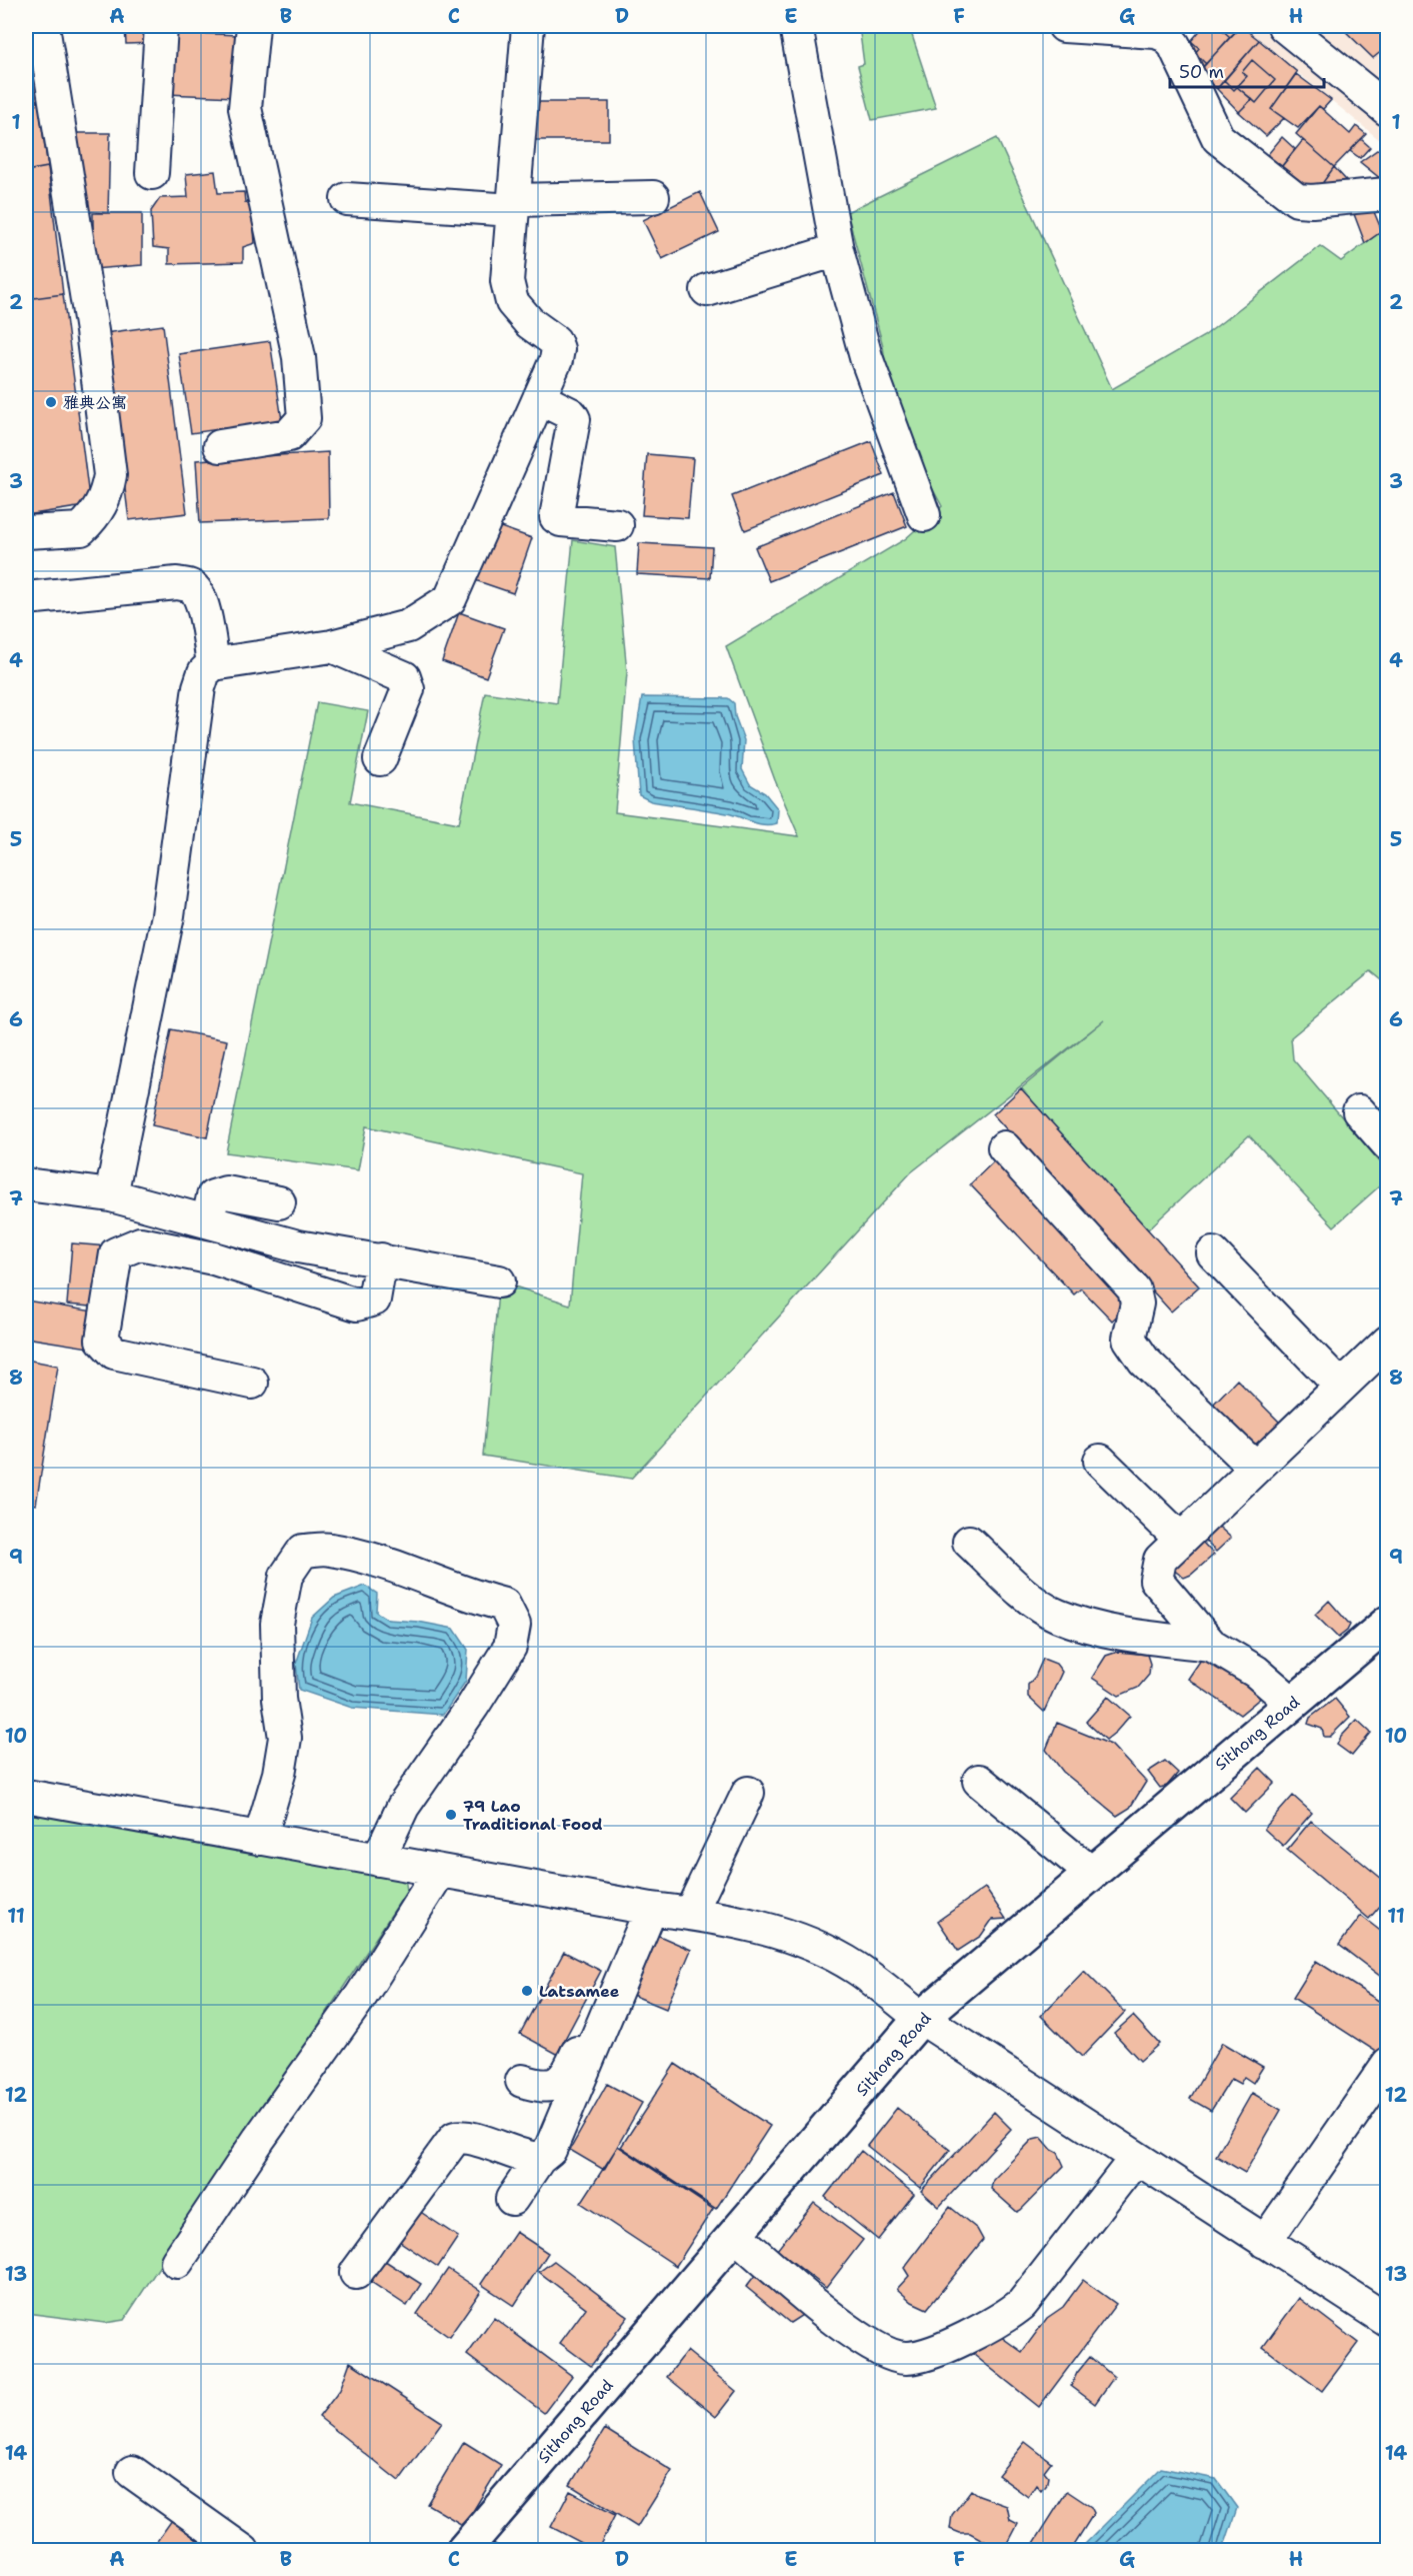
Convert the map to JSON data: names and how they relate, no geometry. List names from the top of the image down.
{
  "streets": {
    "main road": ["Sithong Road"]
  },
  "places": ["雅典公寓", "79 Lao Traditional Food", "Latsamee"],
  "scale_bar": "50 m",
  "grid": {
    "columns": [
      "A",
      "B",
      "C",
      "D",
      "E",
      "F",
      "G",
      "H"
    ],
    "rows": [
      "1",
      "2",
      "3",
      "4",
      "5",
      "6",
      "7",
      "8",
      "9",
      "10",
      "11",
      "12",
      "13",
      "14"
    ]
  }
}
